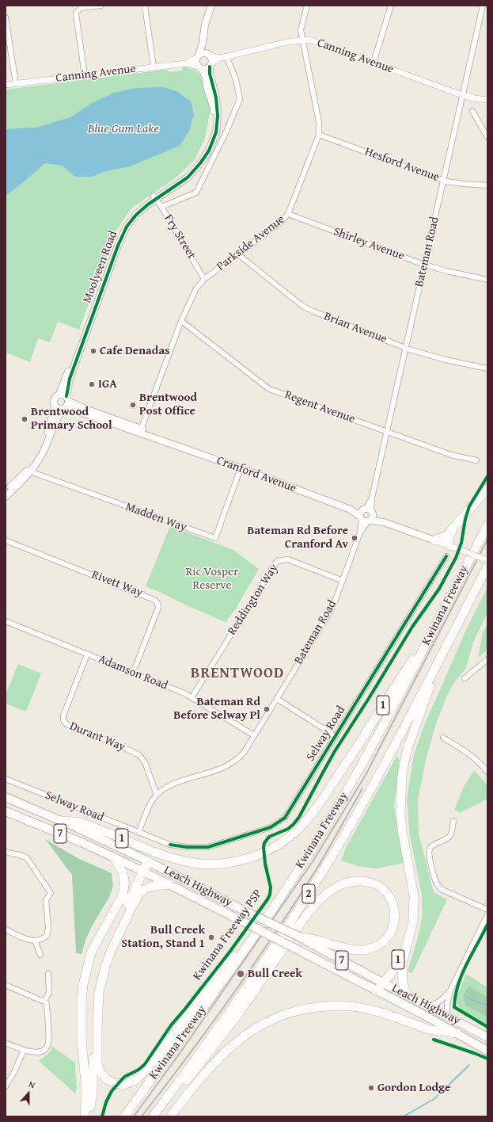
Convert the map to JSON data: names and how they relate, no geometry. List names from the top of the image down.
{
  "streets": {
    "highway": [
      "Kwinana Freeway",
      "1",
      "7",
      "Leach Highway",
      "2"
    ],
    "main road": ["Canning Avenue", "Moolyeen Road", "Cranford Avenue"],
    "street": [
      "Hesford Avenue",
      "Fry Street",
      "Parkside Avenue",
      "Shirley Avenue",
      "Bateman Road",
      "Brian Avenue",
      "Regent Avenue",
      "Madden Way",
      "Rivett Way",
      "Reddington Way",
      "Adamson Road",
      "Selway Road",
      "Durant Way"
    ],
    "cycle path": ["Kwinana Freeway PSP"]
  },
  "crossings": [
    ["Canning Avenue", "Parkside Avenue"],
    ["Canning Avenue", "Bateman Road"],
    ["Canning Avenue", "Moolyeen Road"],
    ["Hesford Avenue", "Parkside Avenue"],
    ["Hesford Avenue", "Bateman Road"],
    ["Fry Street", "Parkside Avenue"],
    ["Fry Street", "Moolyeen Road"],
    ["Parkside Avenue", "Shirley Avenue"],
    ["Parkside Avenue", "Brian Avenue"],
    ["Parkside Avenue", "Regent Avenue"],
    ["Parkside Avenue", "Cranford Avenue"],
    ["Shirley Avenue", "Bateman Road"],
    ["Bateman Road", "Brian Avenue"],
    ["Bateman Road", "Regent Avenue"],
    ["Bateman Road", "Cranford Avenue"],
    ["Bateman Road", "Reddington Way"],
    ["Bateman Road", "Adamson Road"],
    ["Bateman Road", "Selway Road"],
    ["Bateman Road", "Durant Way"],
    ["Moolyeen Road", "Cranford Avenue"],
    ["Moolyeen Road", "Madden Way"],
    ["Cranford Avenue", "Madden Way"],
    ["Rivett Way", "Adamson Road"],
    ["Reddington Way", "Adamson Road"],
    ["Kwinana Freeway", "1"],
    ["Adamson Road", "Durant Way"],
    ["1", "Leach Highway"]
  ],
  "districts": ["BRENTWOOD"],
  "water": ["Blue Gum Lake"],
  "parks": ["Ric Vosper Reserve"],
  "places": [
    "Cafe Denadas",
    "IGA",
    "Brentwood Post Office",
    "Brentwood Primary School",
    "Bateman Rd Before Cranford Av",
    "Bateman Rd Before Selway Pl",
    "Bull Creek Station, Stand 1",
    "Bull Creek",
    "Gordon Lodge"
  ],
  "north": "top"
}
